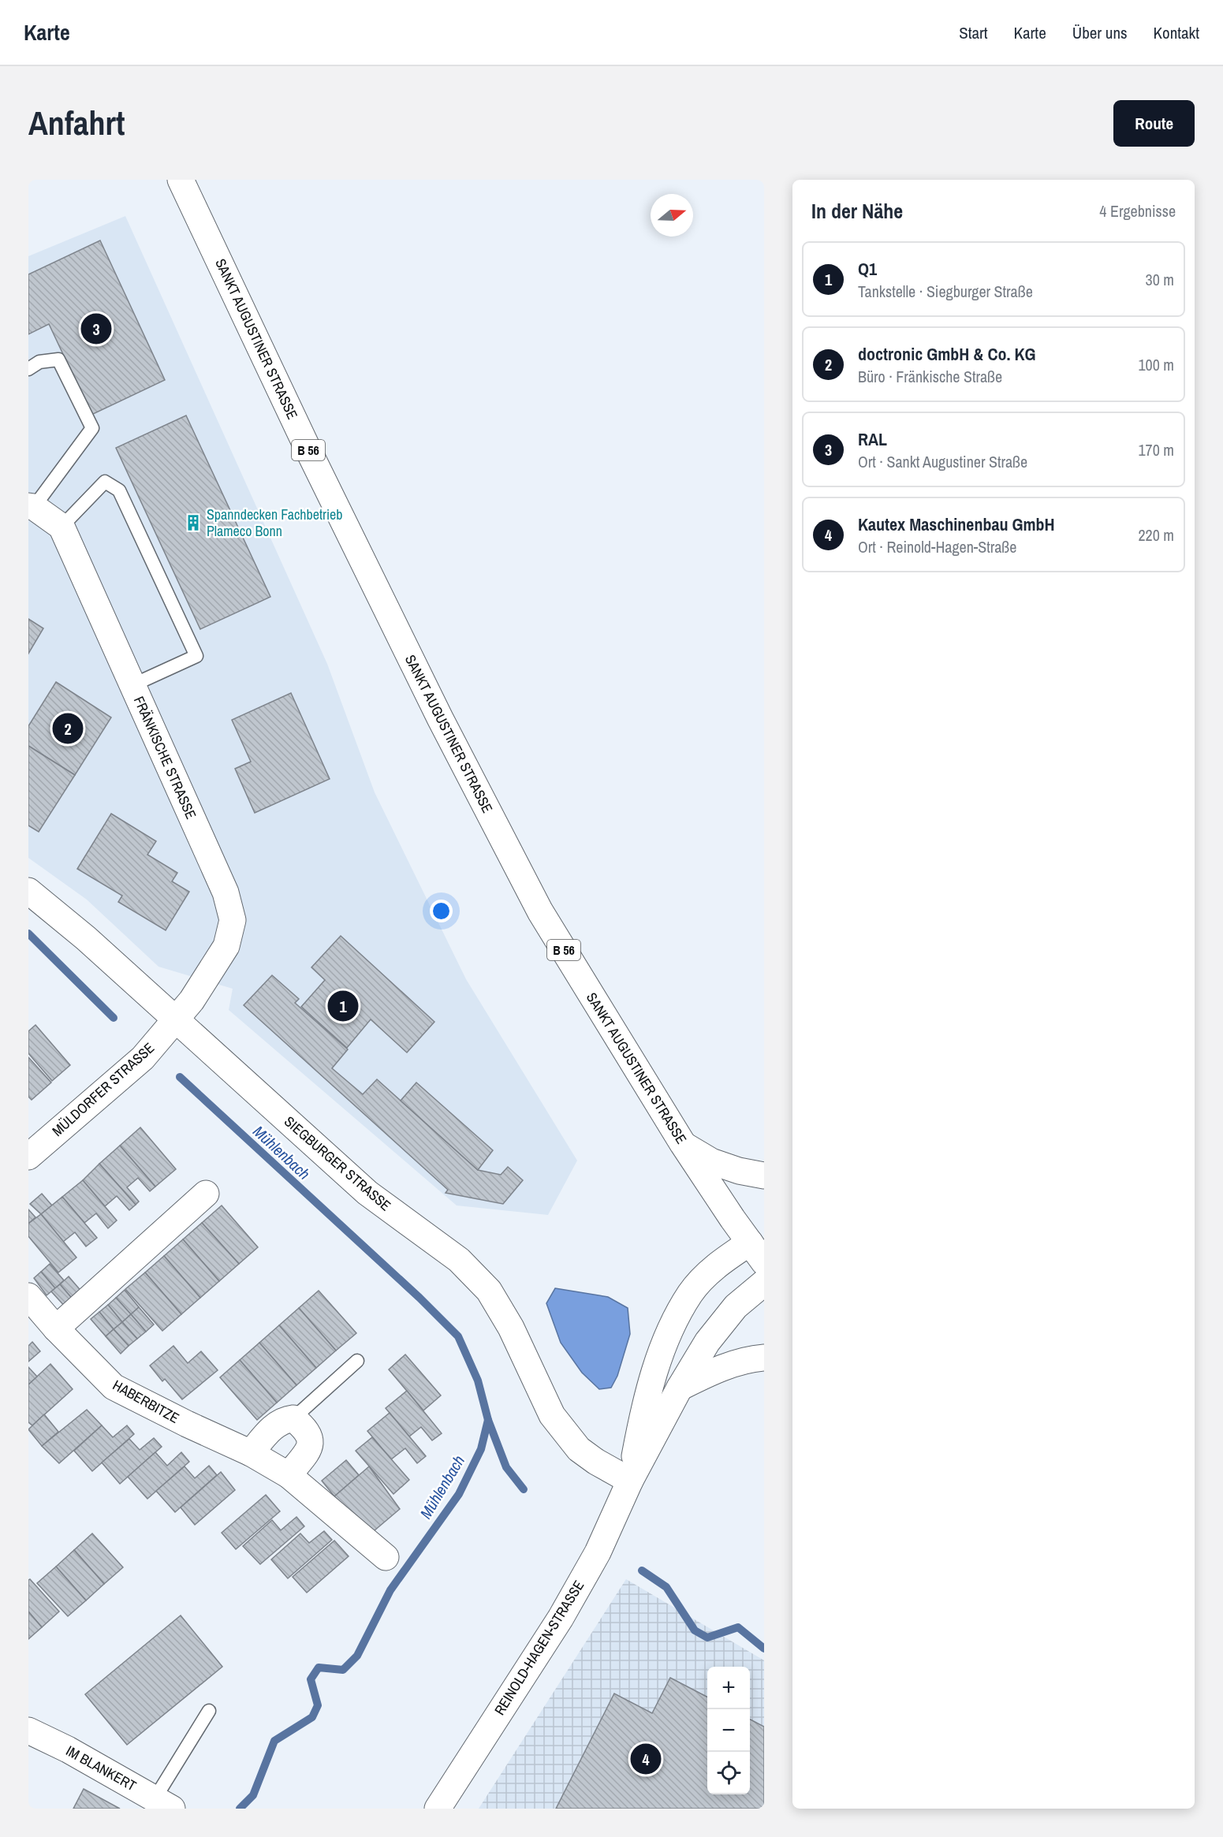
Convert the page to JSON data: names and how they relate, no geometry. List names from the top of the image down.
{
  "streets": {
    "main road": [
      "SANKT AUGUSTINER STRASSE",
      "B 56",
      "FRÄNKISCHE STRASSE",
      "MÜLDORFER STRASSE",
      "SIEGBURGER STRASSE",
      "HABERBITZE",
      "REINOLD-HAGEN-STRASSE",
      "IM BLANKERT"
    ]
  },
  "crossings": [
    ["SANKT AUGUSTINER STRASSE", "REINOLD-HAGEN-STRASSE"],
    ["FRÄNKISCHE STRASSE", "MÜLDORFER STRASSE"],
    ["FRÄNKISCHE STRASSE", "SIEGBURGER STRASSE"],
    ["MÜLDORFER STRASSE", "SIEGBURGER STRASSE"],
    ["SIEGBURGER STRASSE", "REINOLD-HAGEN-STRASSE"]
  ],
  "water": ["Mühlenbach"],
  "places": {
    "building": ["Spanndecken Fachbetrieb Plameco Bonn"]
  },
  "north": "right",
  "page": {
    "header": "Karte",
    "nav": [
      "Start",
      "Karte",
      "Über uns",
      "Kontakt"
    ],
    "buttons": "Route",
    "title": "Anfahrt",
    "heading": ["In der Nähe", "4 Ergebnisse"],
    "list": [
      {
        "mark": "1",
        "name": "Q1",
        "note": "Tankstelle · Siegburger Straße",
        "value": "30 m"
      },
      {
        "mark": "2",
        "name": "doctronic GmbH & Co. KG",
        "note": "Büro · Fränkische Straße",
        "value": "100 m"
      },
      {
        "mark": "3",
        "name": "RAL",
        "note": "Ort · Sankt Augustiner Straße",
        "value": "170 m"
      },
      {
        "mark": "4",
        "name": "Kautex Maschinenbau GmbH",
        "note": "Ort · Reinold-Hagen-Straße",
        "value": "220 m"
      }
    ],
    "pins": [
      "3",
      "2",
      "1",
      "4"
    ],
    "map_buttons": ["+", "−"]
  }
}
